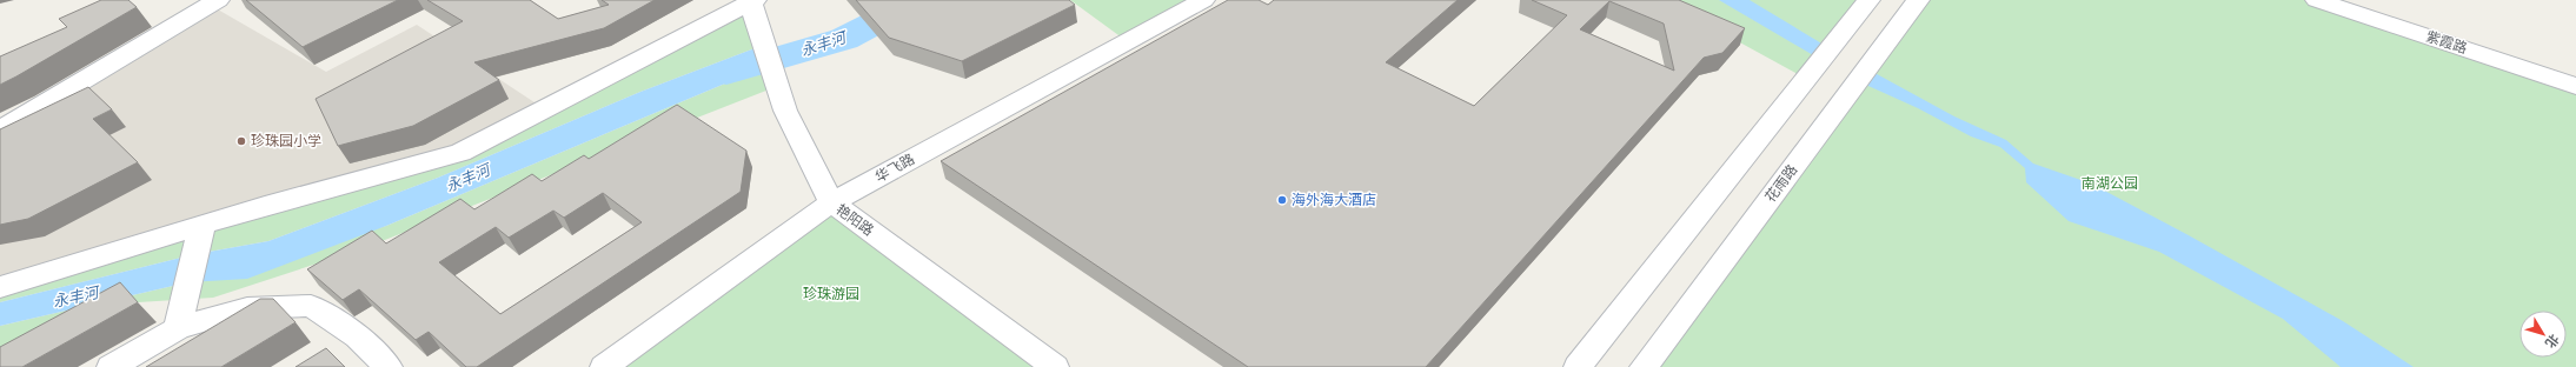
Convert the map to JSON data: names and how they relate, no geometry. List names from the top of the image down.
{
  "streets": {
    "street": [
      "紫霞路",
      "华飞路",
      "花雨路",
      "艳阳路"
    ]
  },
  "crossings": [
    ["华飞路", "艳阳路"]
  ],
  "water": ["永丰河"],
  "parks": ["南湖公园", "珍珠游园"],
  "places": ["珍珠园小学", "海外海大酒店"],
  "north": "bottom right"
}
